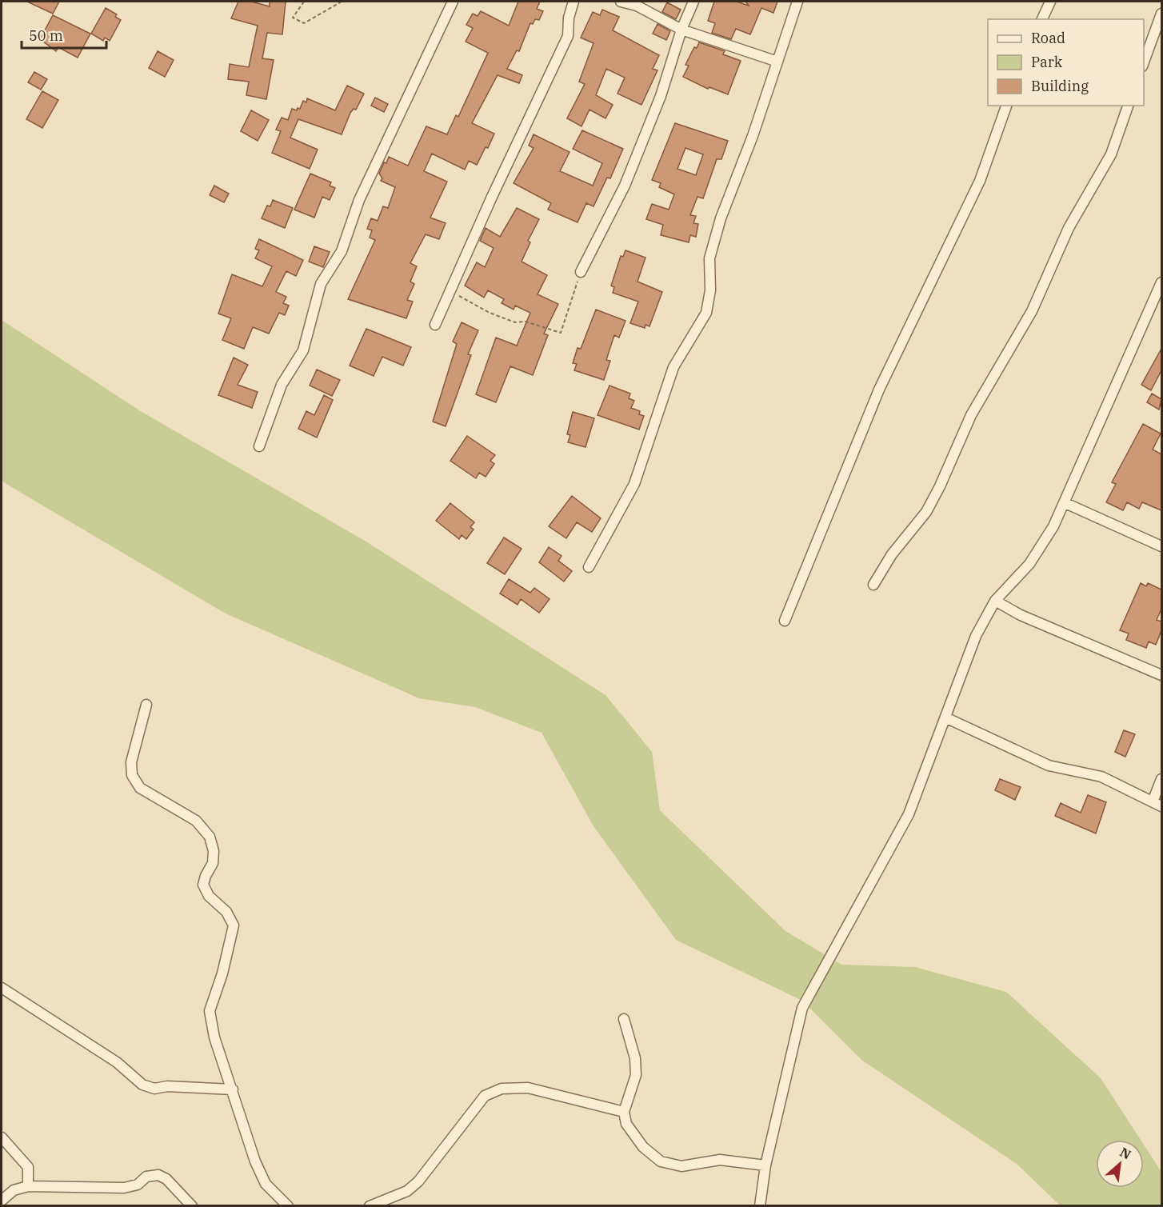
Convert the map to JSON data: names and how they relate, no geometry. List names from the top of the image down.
{
  "legend": ["Road", "Park", "Building"],
  "scale_bar": "50 m",
  "north": "top right"
}
